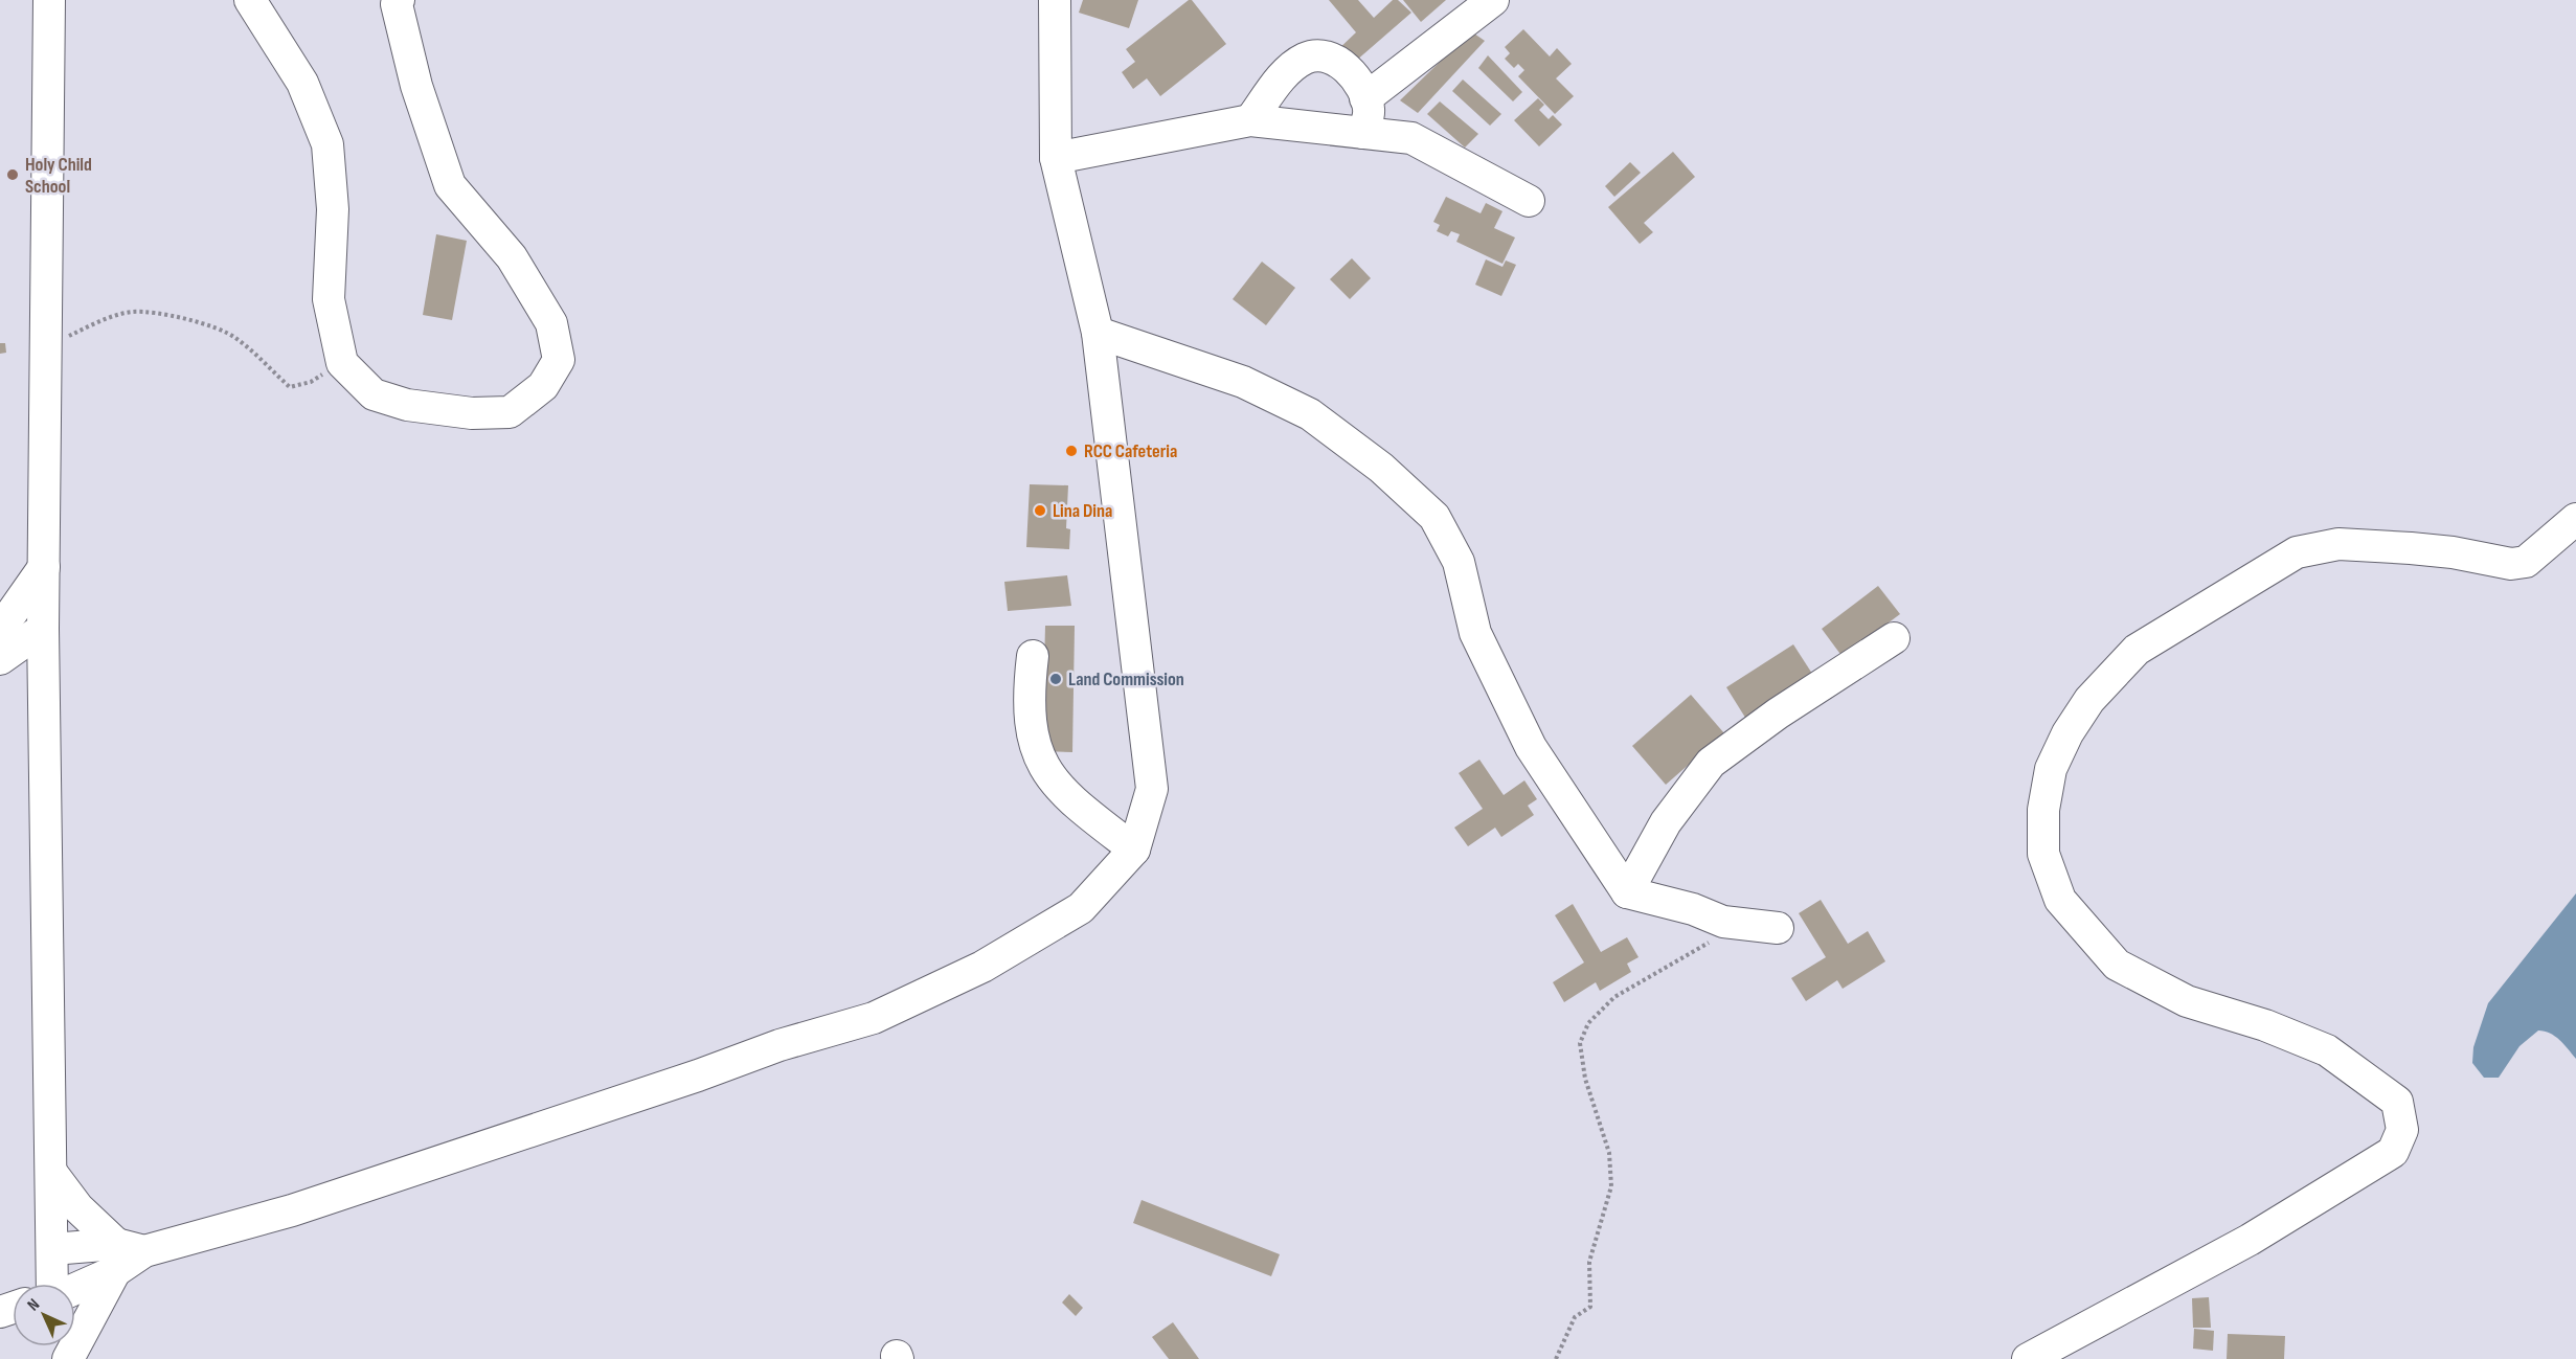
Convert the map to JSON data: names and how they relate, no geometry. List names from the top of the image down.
{
  "places": [
    "Holy Child School",
    "RCC Cafeteria",
    "Lina Dina",
    "Land Commission"
  ],
  "north": "top left"
}
